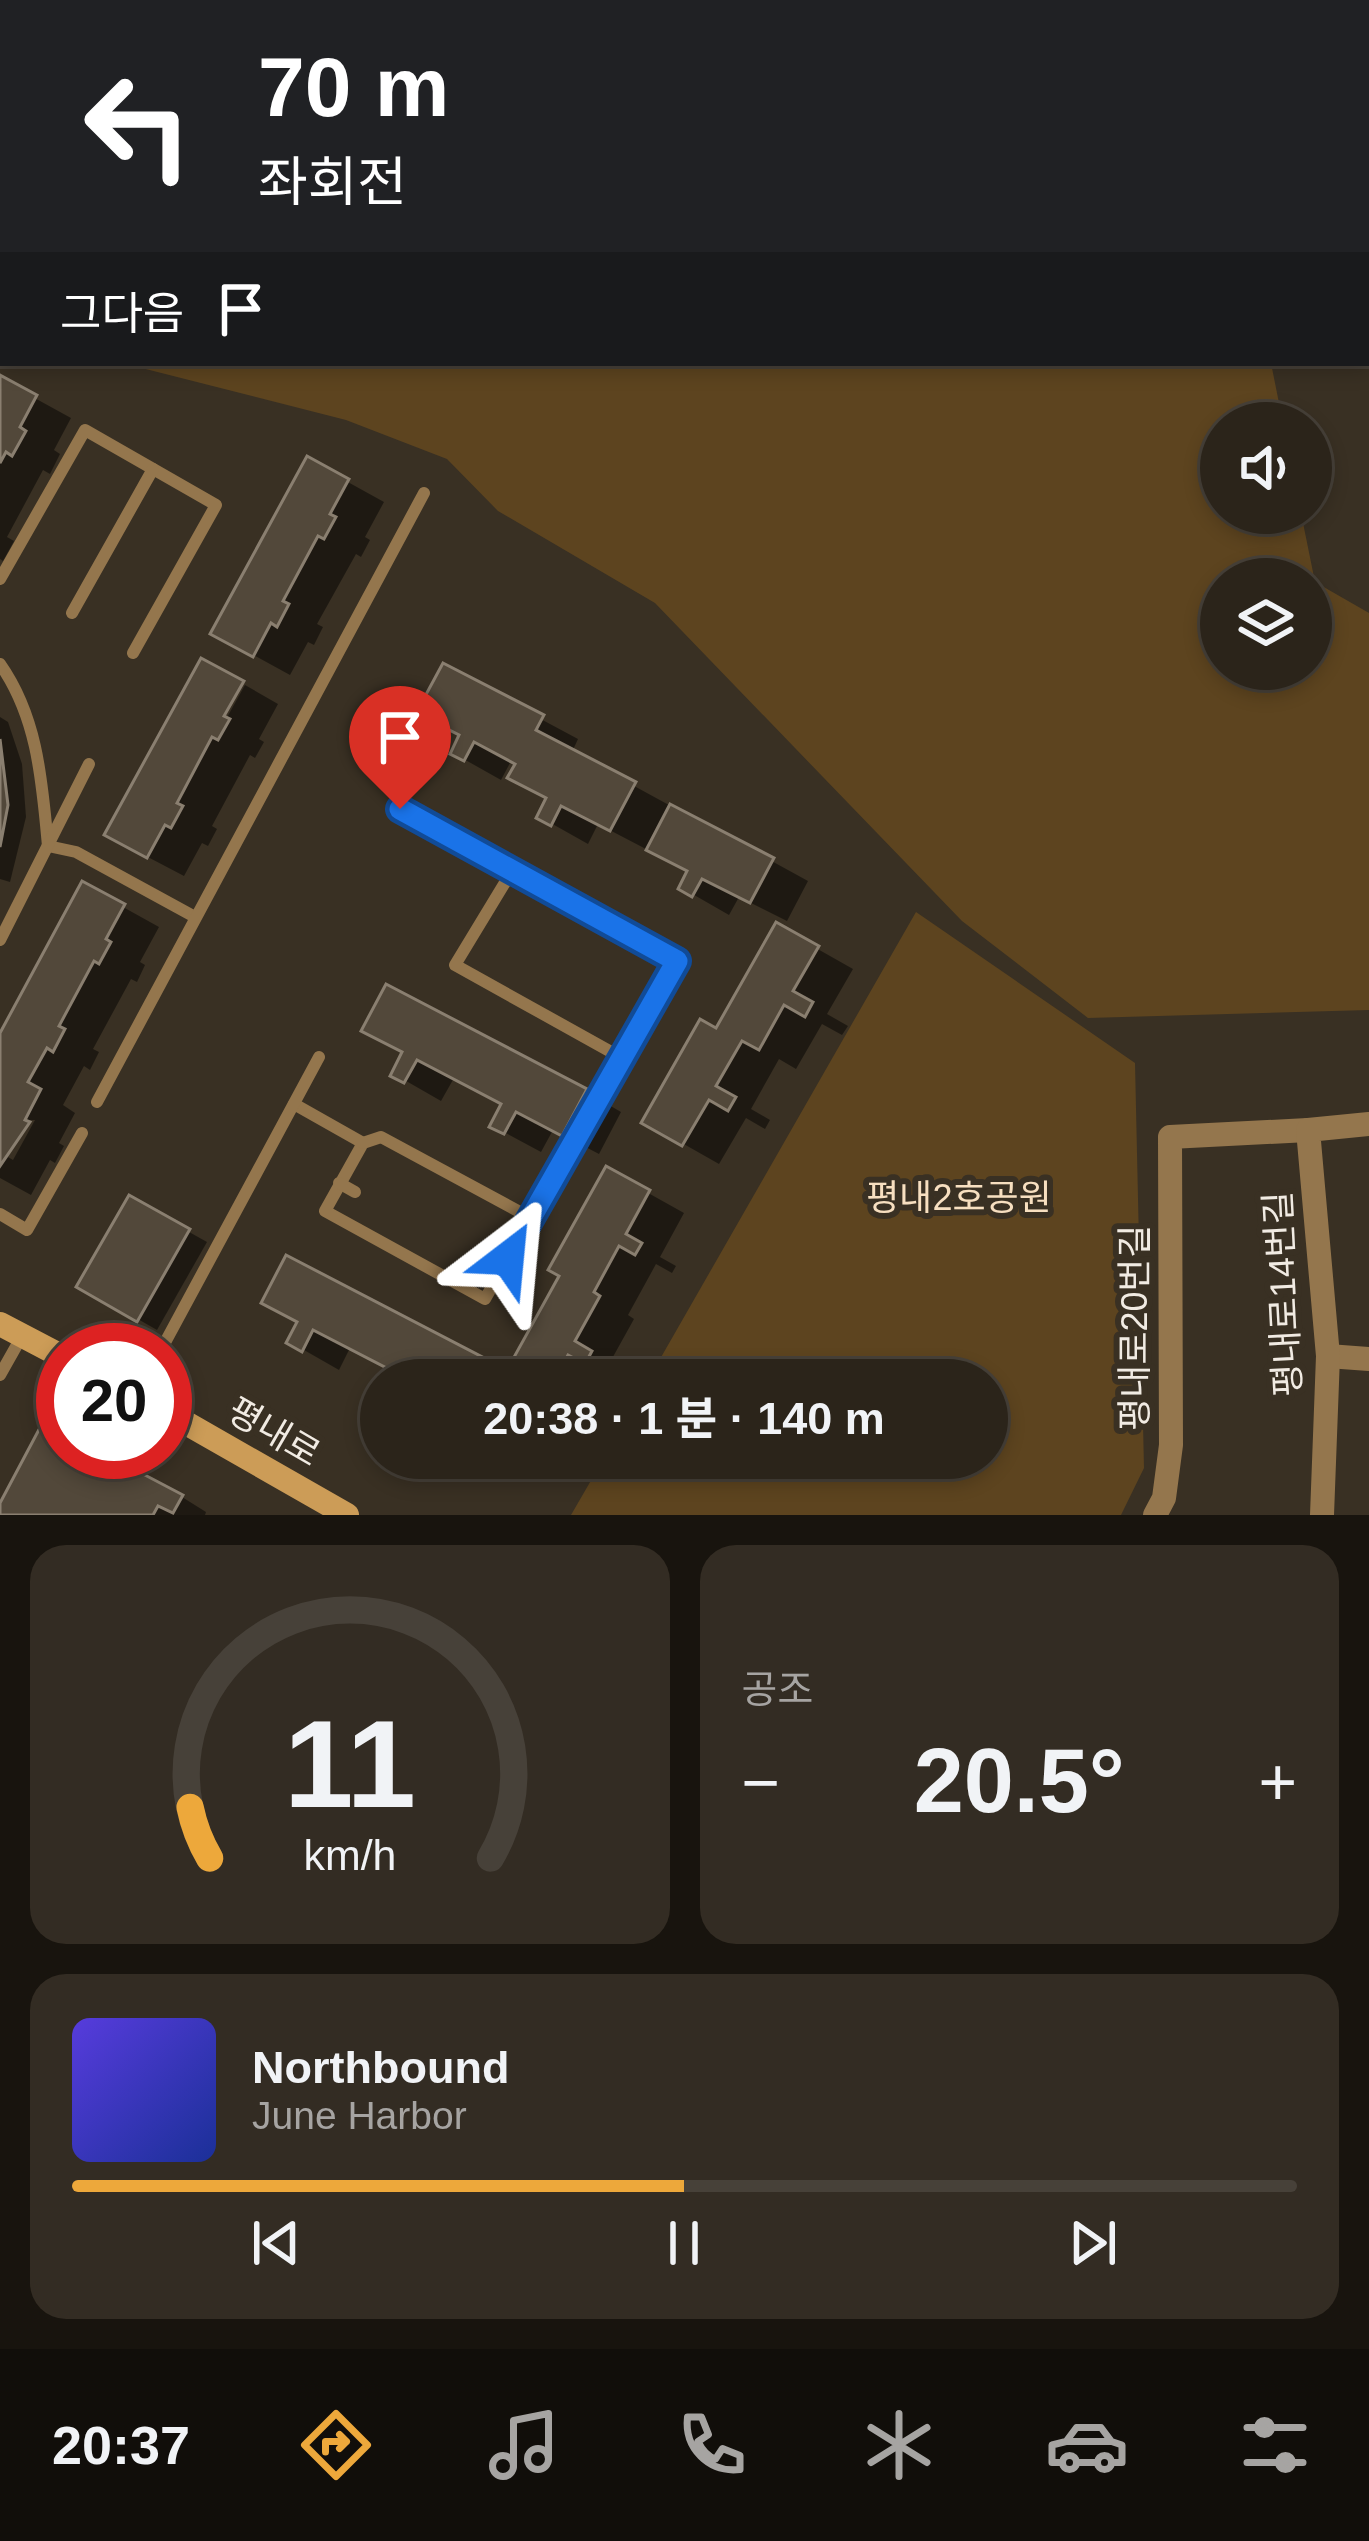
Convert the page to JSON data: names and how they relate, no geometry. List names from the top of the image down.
{
  "streets": {
    "street": ["평내로14번길", "평내로20번길", "평내로"]
  },
  "crossings": [
    ["평내로14번길", "평내로20번길"]
  ],
  "parks": ["평내2호공원"],
  "page": {
    "turn": ["70 m", "좌회전"],
    "then": "그다음",
    "limit": "20",
    "trip": "20:38 · 1 분 · 140 m",
    "tile": "공조",
    "heat": ["−", "20.5°", "+"],
    "song": ["Northbound", "June Harbor"],
    "tabs": "20:37",
    "gauge": ["11", "km/h"]
  }
}
